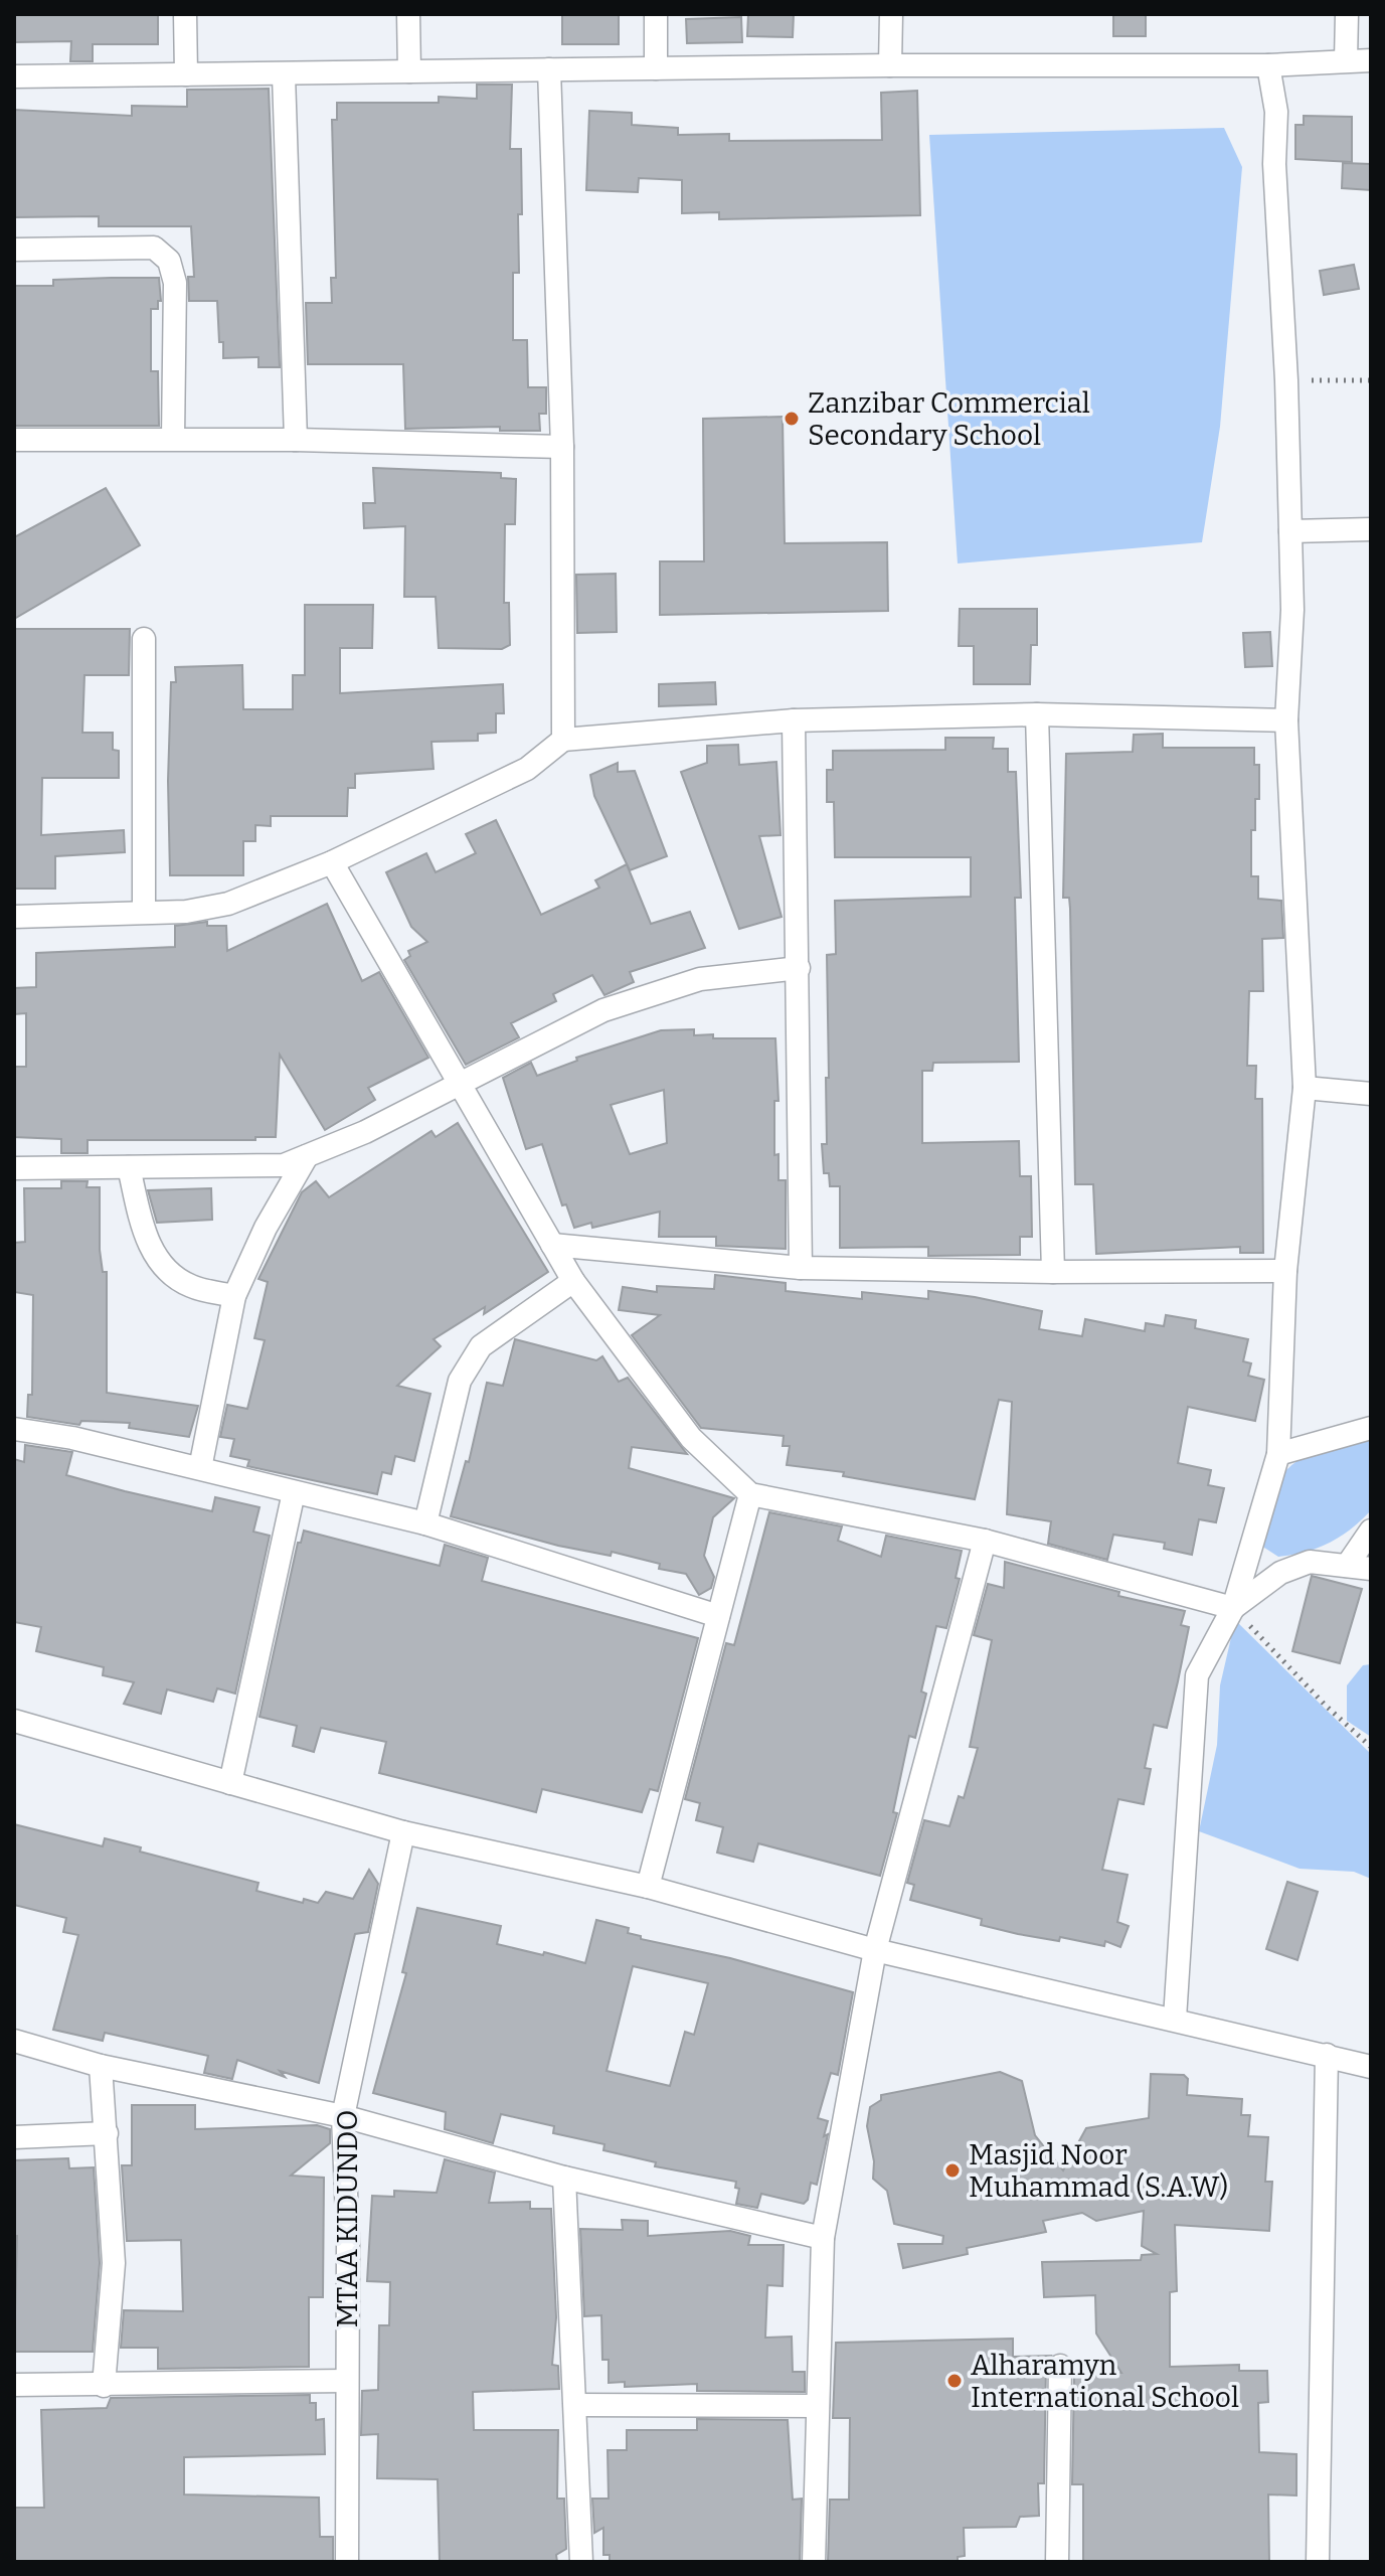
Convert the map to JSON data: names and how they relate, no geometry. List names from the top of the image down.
{
  "streets": {
    "street": ["MTAA KIDUNDO"]
  },
  "places": ["Zanzibar Commercial Secondary School", "Masjid Noor Muhammad (S.A.W)", "Alharamyn International School"]
}
